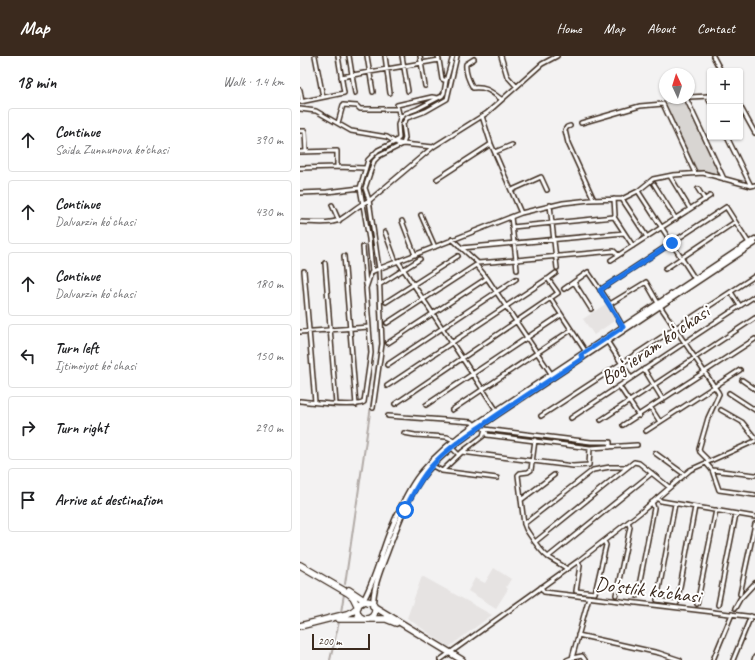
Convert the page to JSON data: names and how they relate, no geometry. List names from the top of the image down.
{
  "streets": {
    "street": ["Bogʻieram koʻchasi", "Do'stlik ko'chasi"]
  },
  "scale_bar": "200 m",
  "north": "top",
  "page": {
    "header": "Map",
    "nav": [
      "Home",
      "Map",
      "About",
      "Contact"
    ],
    "heading": ["18 min", "Walk · 1.4 km"],
    "map_buttons": ["+", "−"],
    "list": [
      ["Continue", "Saida Zunnunova ko'chasi", "390 m"],
      ["Continue", "Dalvarzin koʻchasi", "430 m"],
      ["Continue", "Dalvarzin koʻchasi", "180 m"],
      ["Turn left", "Ijtimoiyot koʻchasi", "150 m"],
      ["Turn right", "290 m"],
      "Arrive at destination"
    ],
    "scale": "200 m"
  }
}
